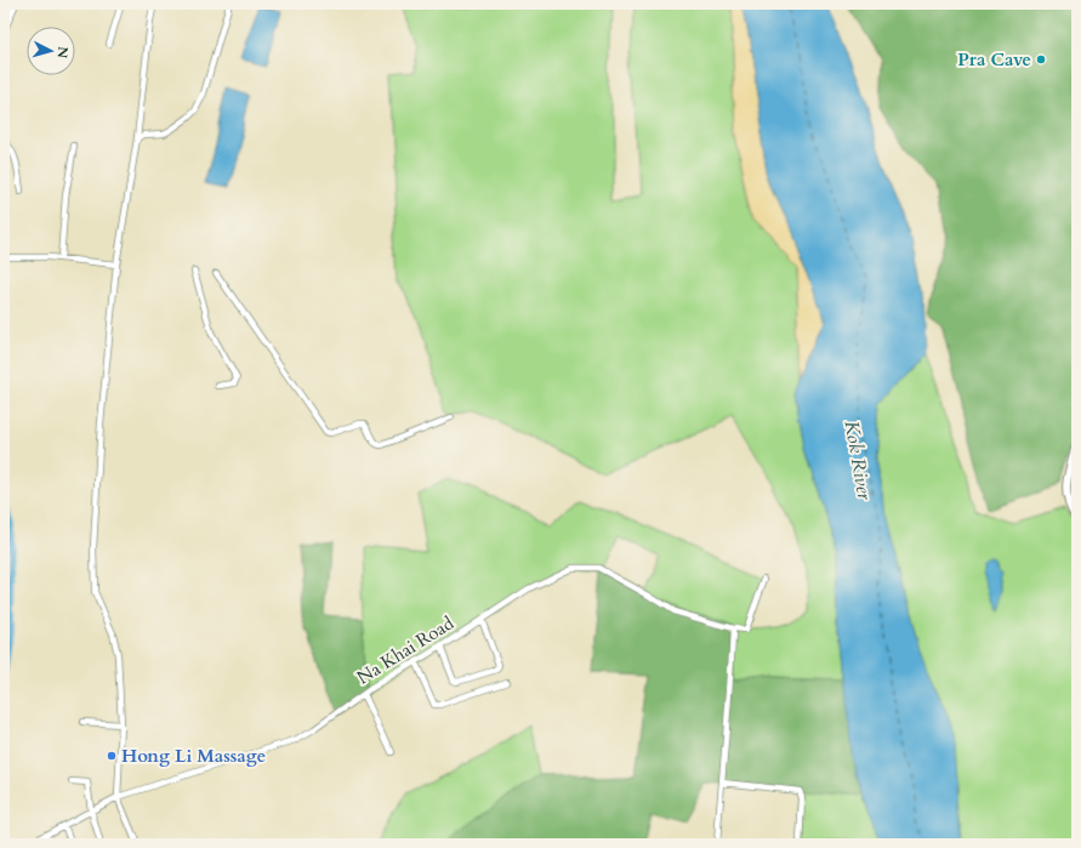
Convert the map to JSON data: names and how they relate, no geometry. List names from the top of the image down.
{
  "streets": {
    "street": ["Na Khai Road"]
  },
  "water": ["Kok River"],
  "places": ["Pra Cave", "Hong Li Massage"],
  "north": "right"
}
